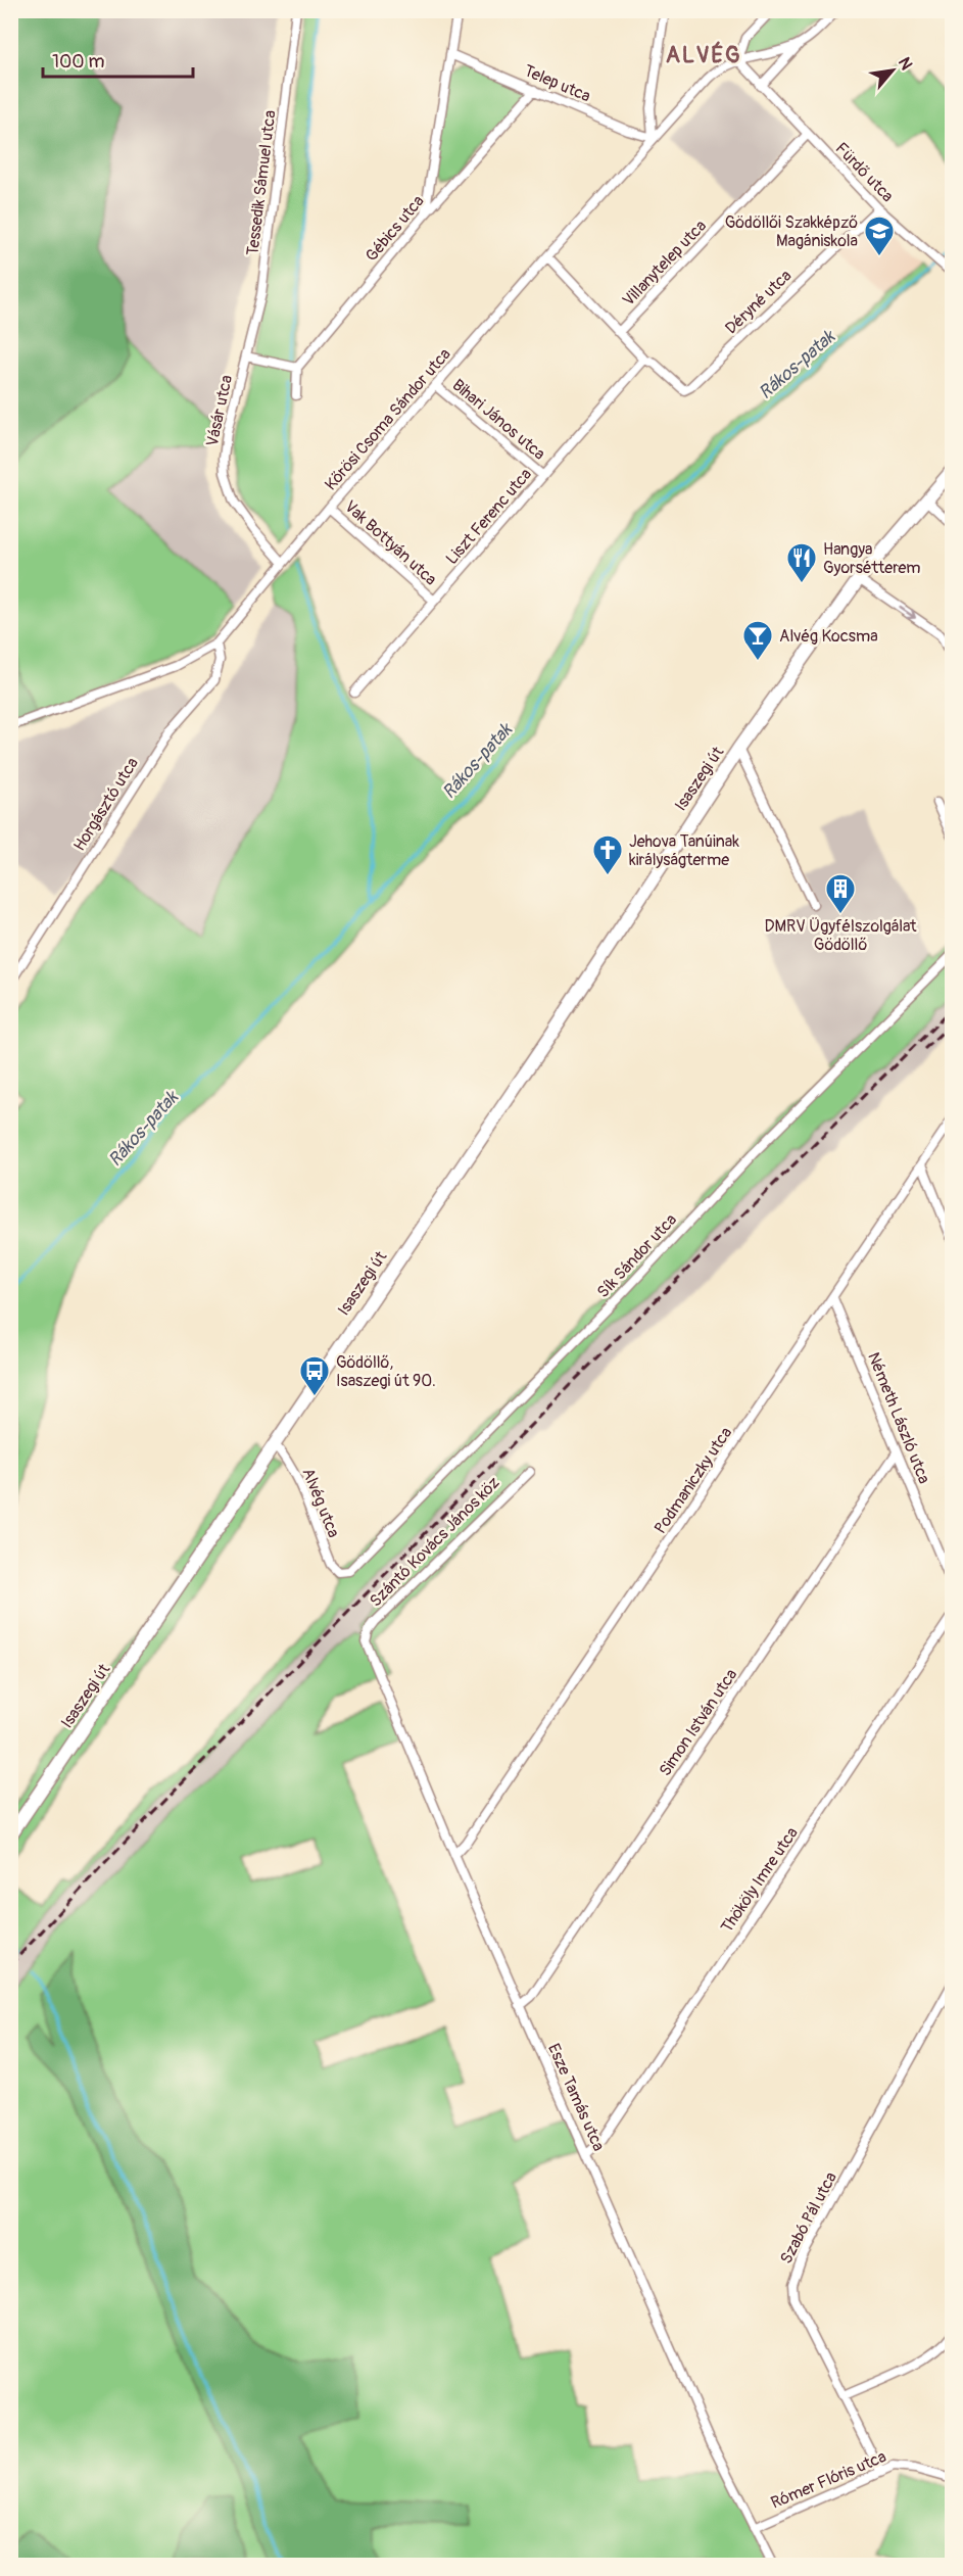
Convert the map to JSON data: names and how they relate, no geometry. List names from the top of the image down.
{
  "streets": {
    "main road": ["Isaszegi út"],
    "street": [
      "Telep utca",
      "Fürdő utca",
      "Tessedik Sámuel utca",
      "Gébics utca",
      "Villanytelep utca",
      "Déryné utca",
      "Vásár utca",
      "Kőrösi Csoma Sándor utca",
      "Bihari János utca",
      "Liszt Ferenc utca",
      "Vak Bottyán utca",
      "Horgásztó utca",
      "Sík Sándor utca",
      "Németh László utca",
      "Podmaniczky utca",
      "Alvég utca",
      "Szántó Kovács János köz",
      "Simon István utca",
      "Thököly Imre utca",
      "Esze Tamás utca",
      "Szabó Pál utca",
      "Rómer Flóris utca"
    ]
  },
  "crossings": [
    ["Telep utca", "Gébics utca"],
    ["Telep utca", "Kőrösi Csoma Sándor utca"],
    ["Fürdő utca", "Villanytelep utca"],
    ["Fürdő utca", "Déryné utca"],
    ["Fürdő utca", "Kőrösi Csoma Sándor utca"],
    ["Tessedik Sámuel utca", "Vásár utca"],
    ["Déryné utca", "Liszt Ferenc utca"],
    ["Vásár utca", "Kőrösi Csoma Sándor utca"],
    ["Kőrösi Csoma Sándor utca", "Bihari János utca"],
    ["Kőrösi Csoma Sándor utca", "Vak Bottyán utca"],
    ["Kőrösi Csoma Sándor utca", "Horgásztó utca"],
    ["Bihari János utca", "Liszt Ferenc utca"],
    ["Liszt Ferenc utca", "Vak Bottyán utca"],
    ["Isaszegi út", "Alvég utca"],
    ["Sík Sándor utca", "Alvég utca"],
    ["Németh László utca", "Podmaniczky utca"],
    ["Németh László utca", "Simon István utca"],
    ["Podmaniczky utca", "Esze Tamás utca"],
    ["Szántó Kovács János köz", "Esze Tamás utca"],
    ["Simon István utca", "Esze Tamás utca"],
    ["Thököly Imre utca", "Esze Tamás utca"],
    ["Esze Tamás utca", "Rómer Flóris utca"],
    ["Szabó Pál utca", "Rómer Flóris utca"]
  ],
  "districts": ["ALVÉG"],
  "water": ["Rákos-patak"],
  "places": {
    "school or university": ["Gödöllői Szakképző Magániskola"],
    "restaurant": ["Hangya Gyorsétterem"],
    "bar": ["Alvég Kocsma"],
    "church": ["Jehova Tanúinak királyságterme"],
    "building": ["DMRV Ügyfélszolgálat Gödöllő"],
    "bus stop": ["Gödöllő, Isaszegi út 90."]
  },
  "scale_bar": "100 m",
  "north": "top right"
}
